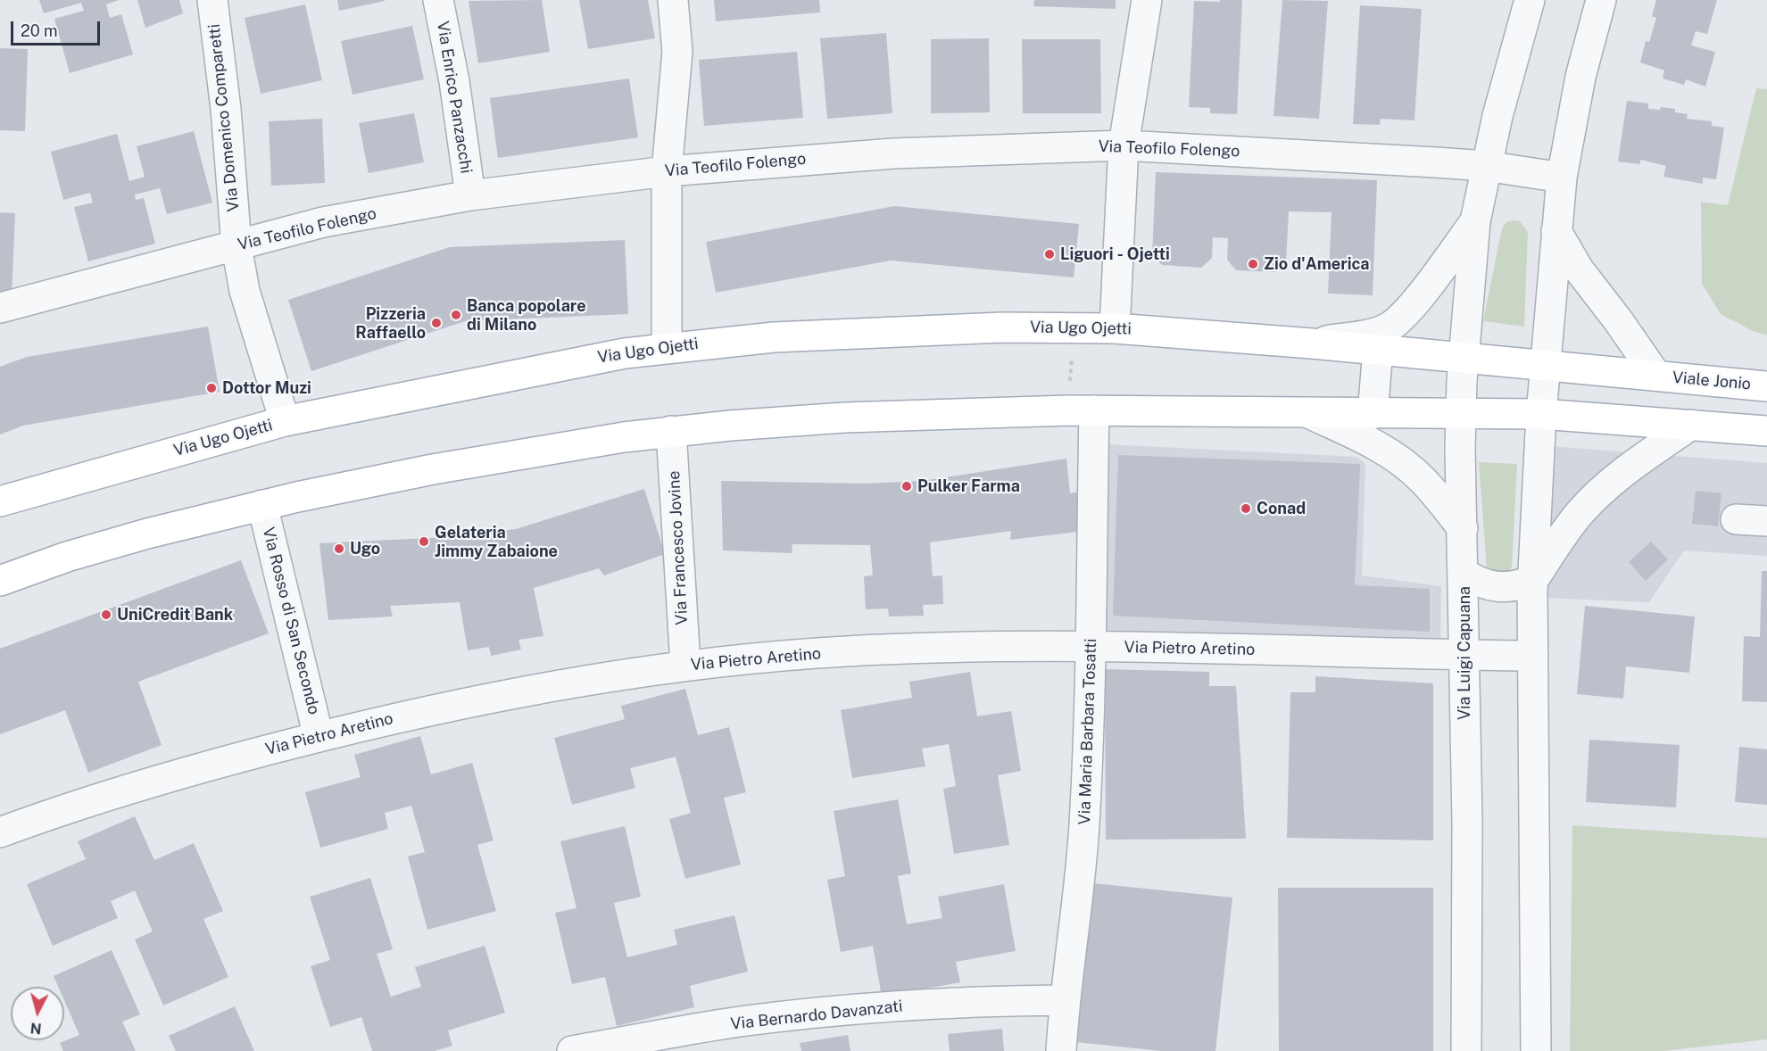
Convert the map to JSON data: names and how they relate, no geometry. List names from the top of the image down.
{
  "streets": {
    "main road": ["Via Ugo Ojetti", "Viale Jonio"],
    "street": [
      "Via Enrico Panzacchi",
      "Via Domenico Comparetti",
      "Via Teofilo Folengo",
      "Via Francesco Jovine",
      "Via Rosso di San Secondo",
      "Via Pietro Aretino",
      "Via Luigi Capuana",
      "Via Maria Barbara Tosatti",
      "Via Bernardo Davanzati"
    ]
  },
  "crossings": [
    ["Via Enrico Panzacchi", "Via Teofilo Folengo"],
    ["Via Domenico Comparetti", "Via Teofilo Folengo"],
    ["Via Domenico Comparetti", "Via Ugo Ojetti"],
    ["Via Ugo Ojetti", "Viale Jonio"],
    ["Via Francesco Jovine", "Via Pietro Aretino"],
    ["Via Rosso di San Secondo", "Via Pietro Aretino"],
    ["Via Pietro Aretino", "Via Luigi Capuana"],
    ["Via Pietro Aretino", "Via Maria Barbara Tosatti"],
    ["Via Maria Barbara Tosatti", "Via Bernardo Davanzati"]
  ],
  "places": [
    "Liguori - Ojetti",
    "Zio d'America",
    "Banca popolare di Milano",
    "Pizzeria Raffaello",
    "Dottor Muzi",
    "Pulker Farma",
    "Conad",
    "Gelateria Jimmy Zabaione",
    "Ugo",
    "UniCredit Bank"
  ],
  "scale_bar": "20 m",
  "north": "bottom"
}
